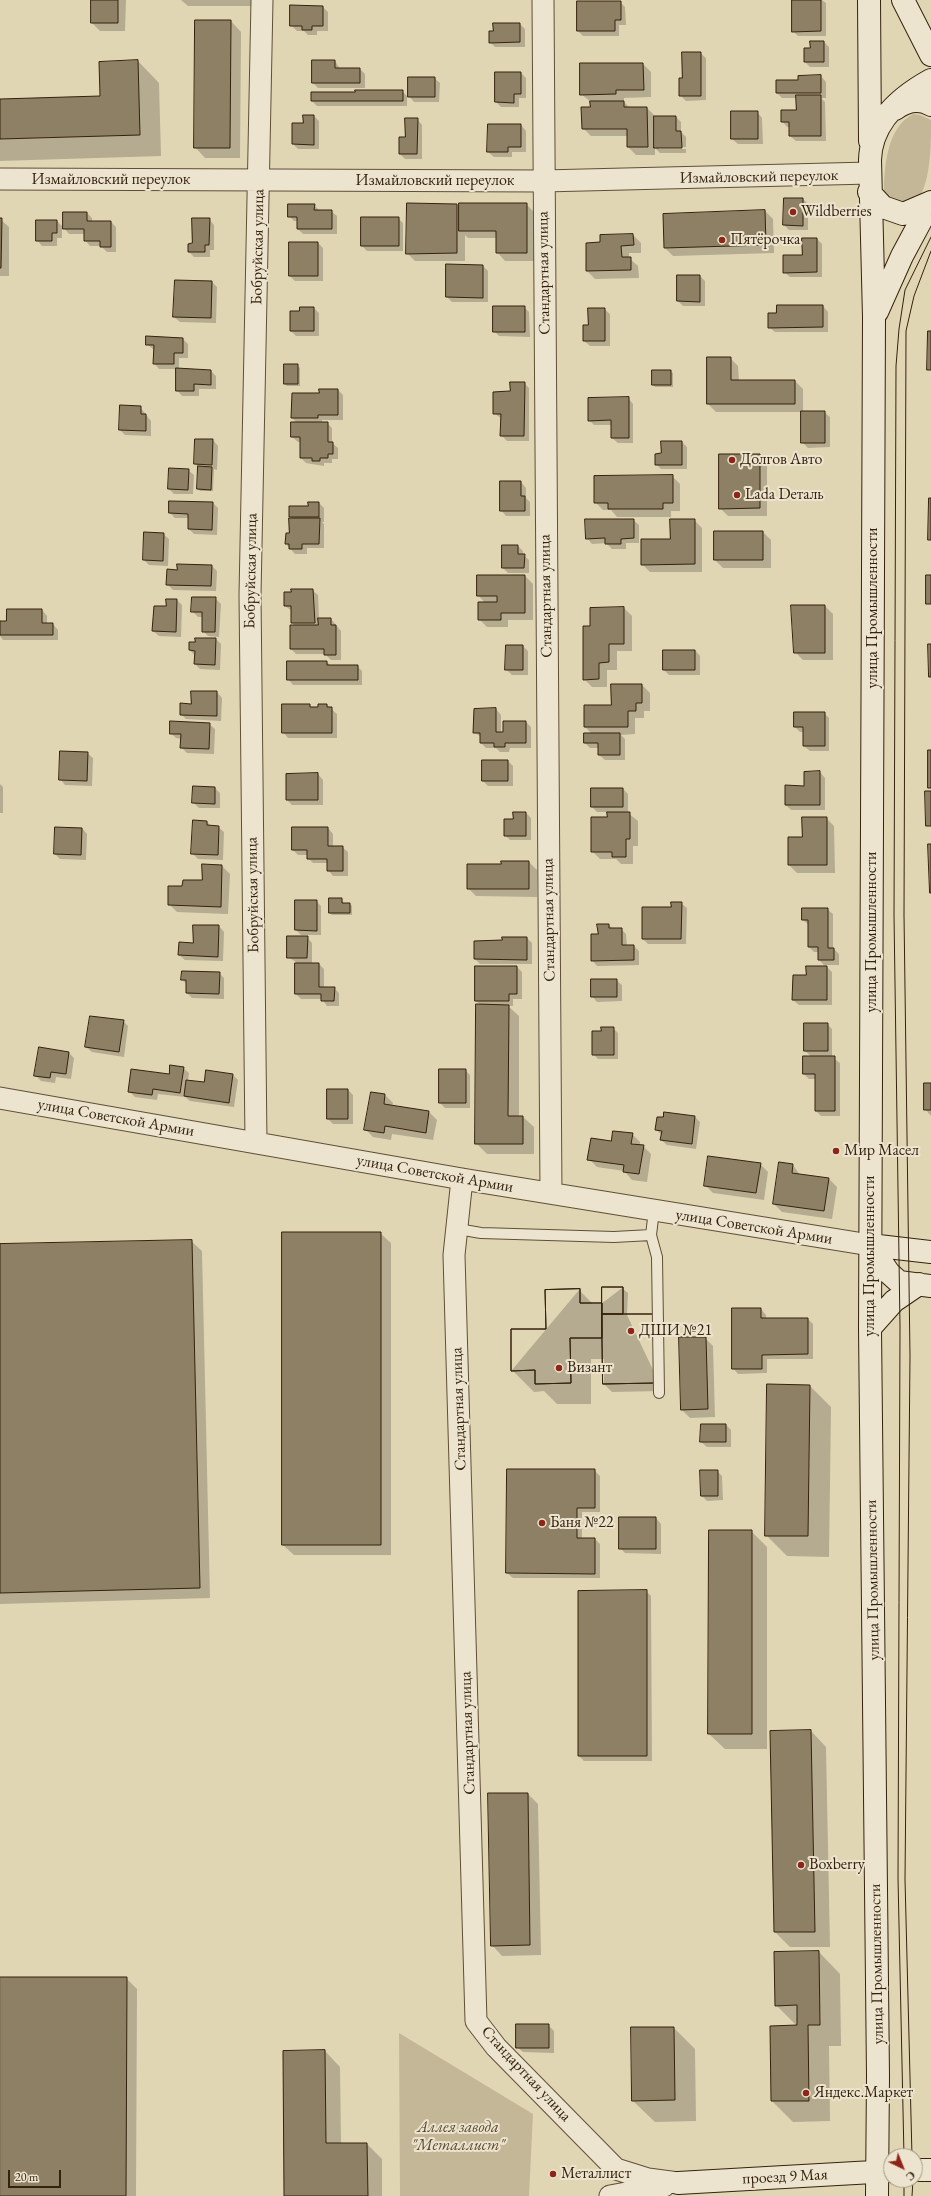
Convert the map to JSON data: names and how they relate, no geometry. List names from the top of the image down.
{
  "streets": {
    "main road": ["улица Промышленности", "улица Советской Армии", "проезд 9 Мая"],
    "street": ["Измайловский переулок", "Бобруйская улица", "Стандартная улица"]
  },
  "crossings": [
    ["Измайловский переулок", "Бобруйская улица"],
    ["Измайловский переулок", "Стандартная улица"],
    ["Измайловский переулок", "улица Промышленности"],
    ["Бобруйская улица", "улица Советской Армии"],
    ["Стандартная улица", "улица Советской Армии"],
    ["Стандартная улица", "проезд 9 Мая"],
    ["улица Промышленности", "улица Советской Армии"]
  ],
  "parks": ["Аллея завода \"Металлист\""],
  "places": [
    "Wildberries",
    "Пятёрочка",
    "Долгов Авто",
    "Lada Dеталь",
    "Мир Масел",
    "ДШИ №21",
    "Визант",
    "Баня №22",
    "Boxberry",
    "Яндекс.Маркет",
    "Металлист"
  ],
  "scale_bar": "20 m",
  "north": "bottom right"
}
